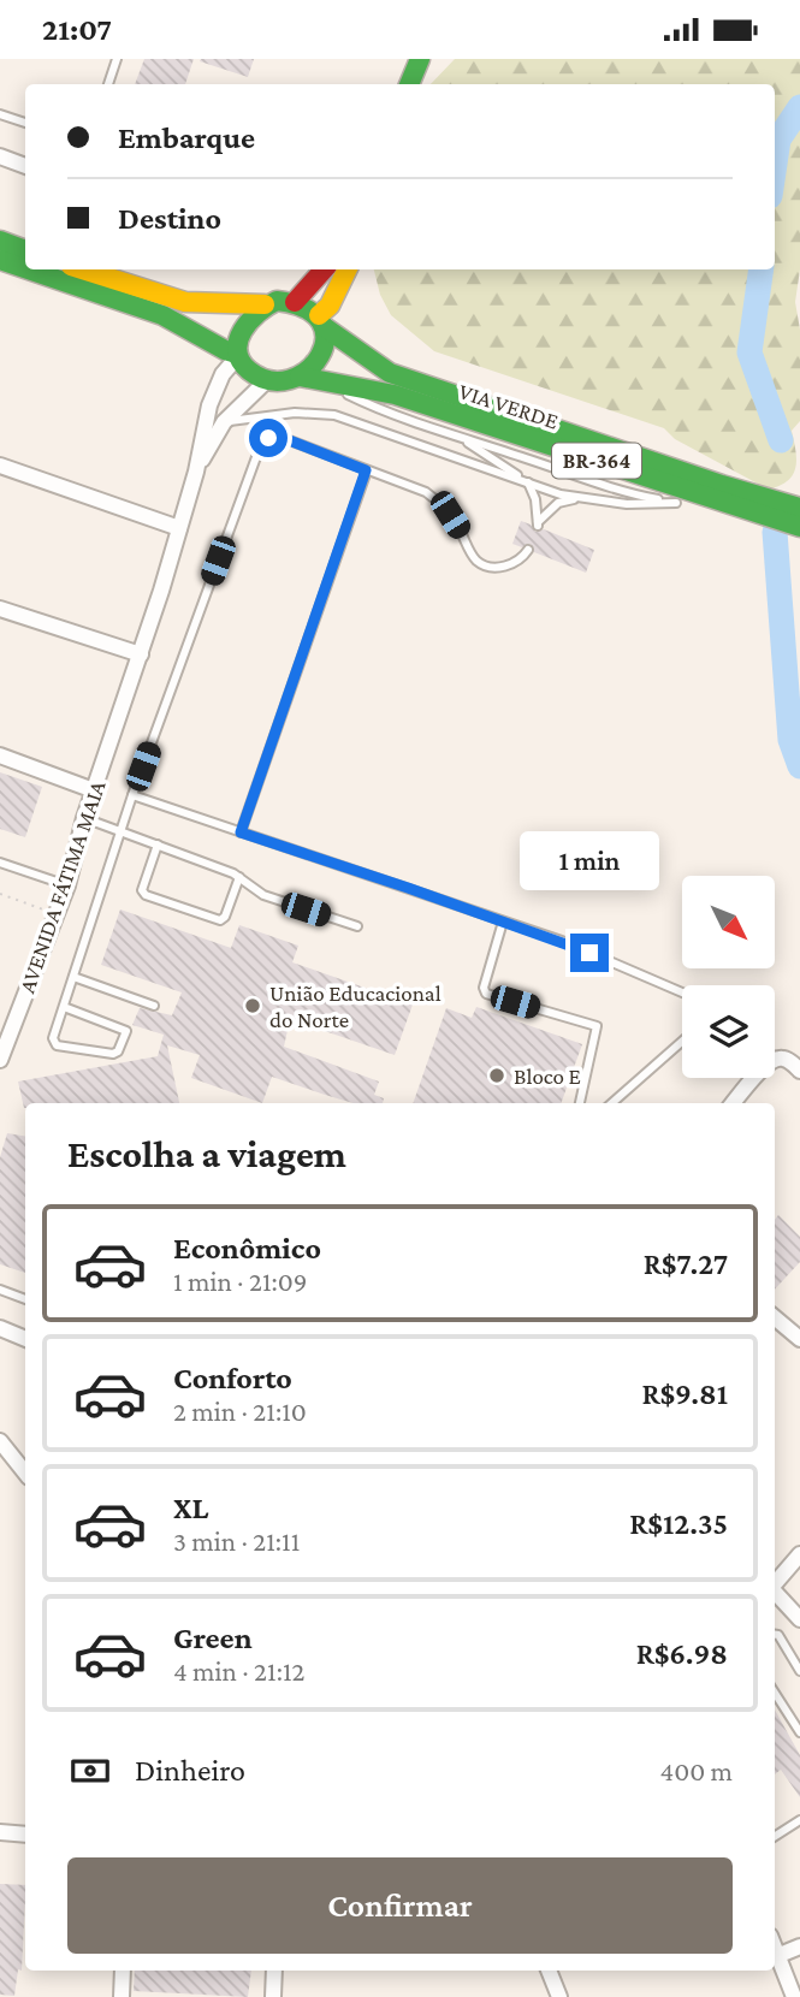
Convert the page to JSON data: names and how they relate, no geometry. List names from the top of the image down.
{
  "streets": {
    "main road": ["VIA VERDE", "BR-364"],
    "street": ["AVENIDA FÁTIMA MAIA"]
  },
  "crossings": [
    ["VIA VERDE", "BR-364"],
    ["BR-364", "AVENIDA FÁTIMA MAIA"]
  ],
  "places": ["União Educacional do Norte", "Bloco E"],
  "north": "bottom right",
  "page": {
    "status": "21:07",
    "banner": ["Embarque", "Destino"],
    "bubble": "1 min",
    "heading": "Escolha a viagem",
    "list": [
      {
        "name": "Econômico",
        "note": "1 min · 21:09",
        "value": "R$7.27"
      },
      {
        "name": "Conforto",
        "note": "2 min · 21:10",
        "value": "R$9.81"
      },
      {
        "name": "XL",
        "note": "3 min · 21:11",
        "value": "R$12.35"
      },
      {
        "name": "Green",
        "note": "4 min · 21:12",
        "value": "R$6.98"
      }
    ],
    "pay": ["Dinheiro", "400 m"],
    "buttons": "Confirmar"
  }
}
